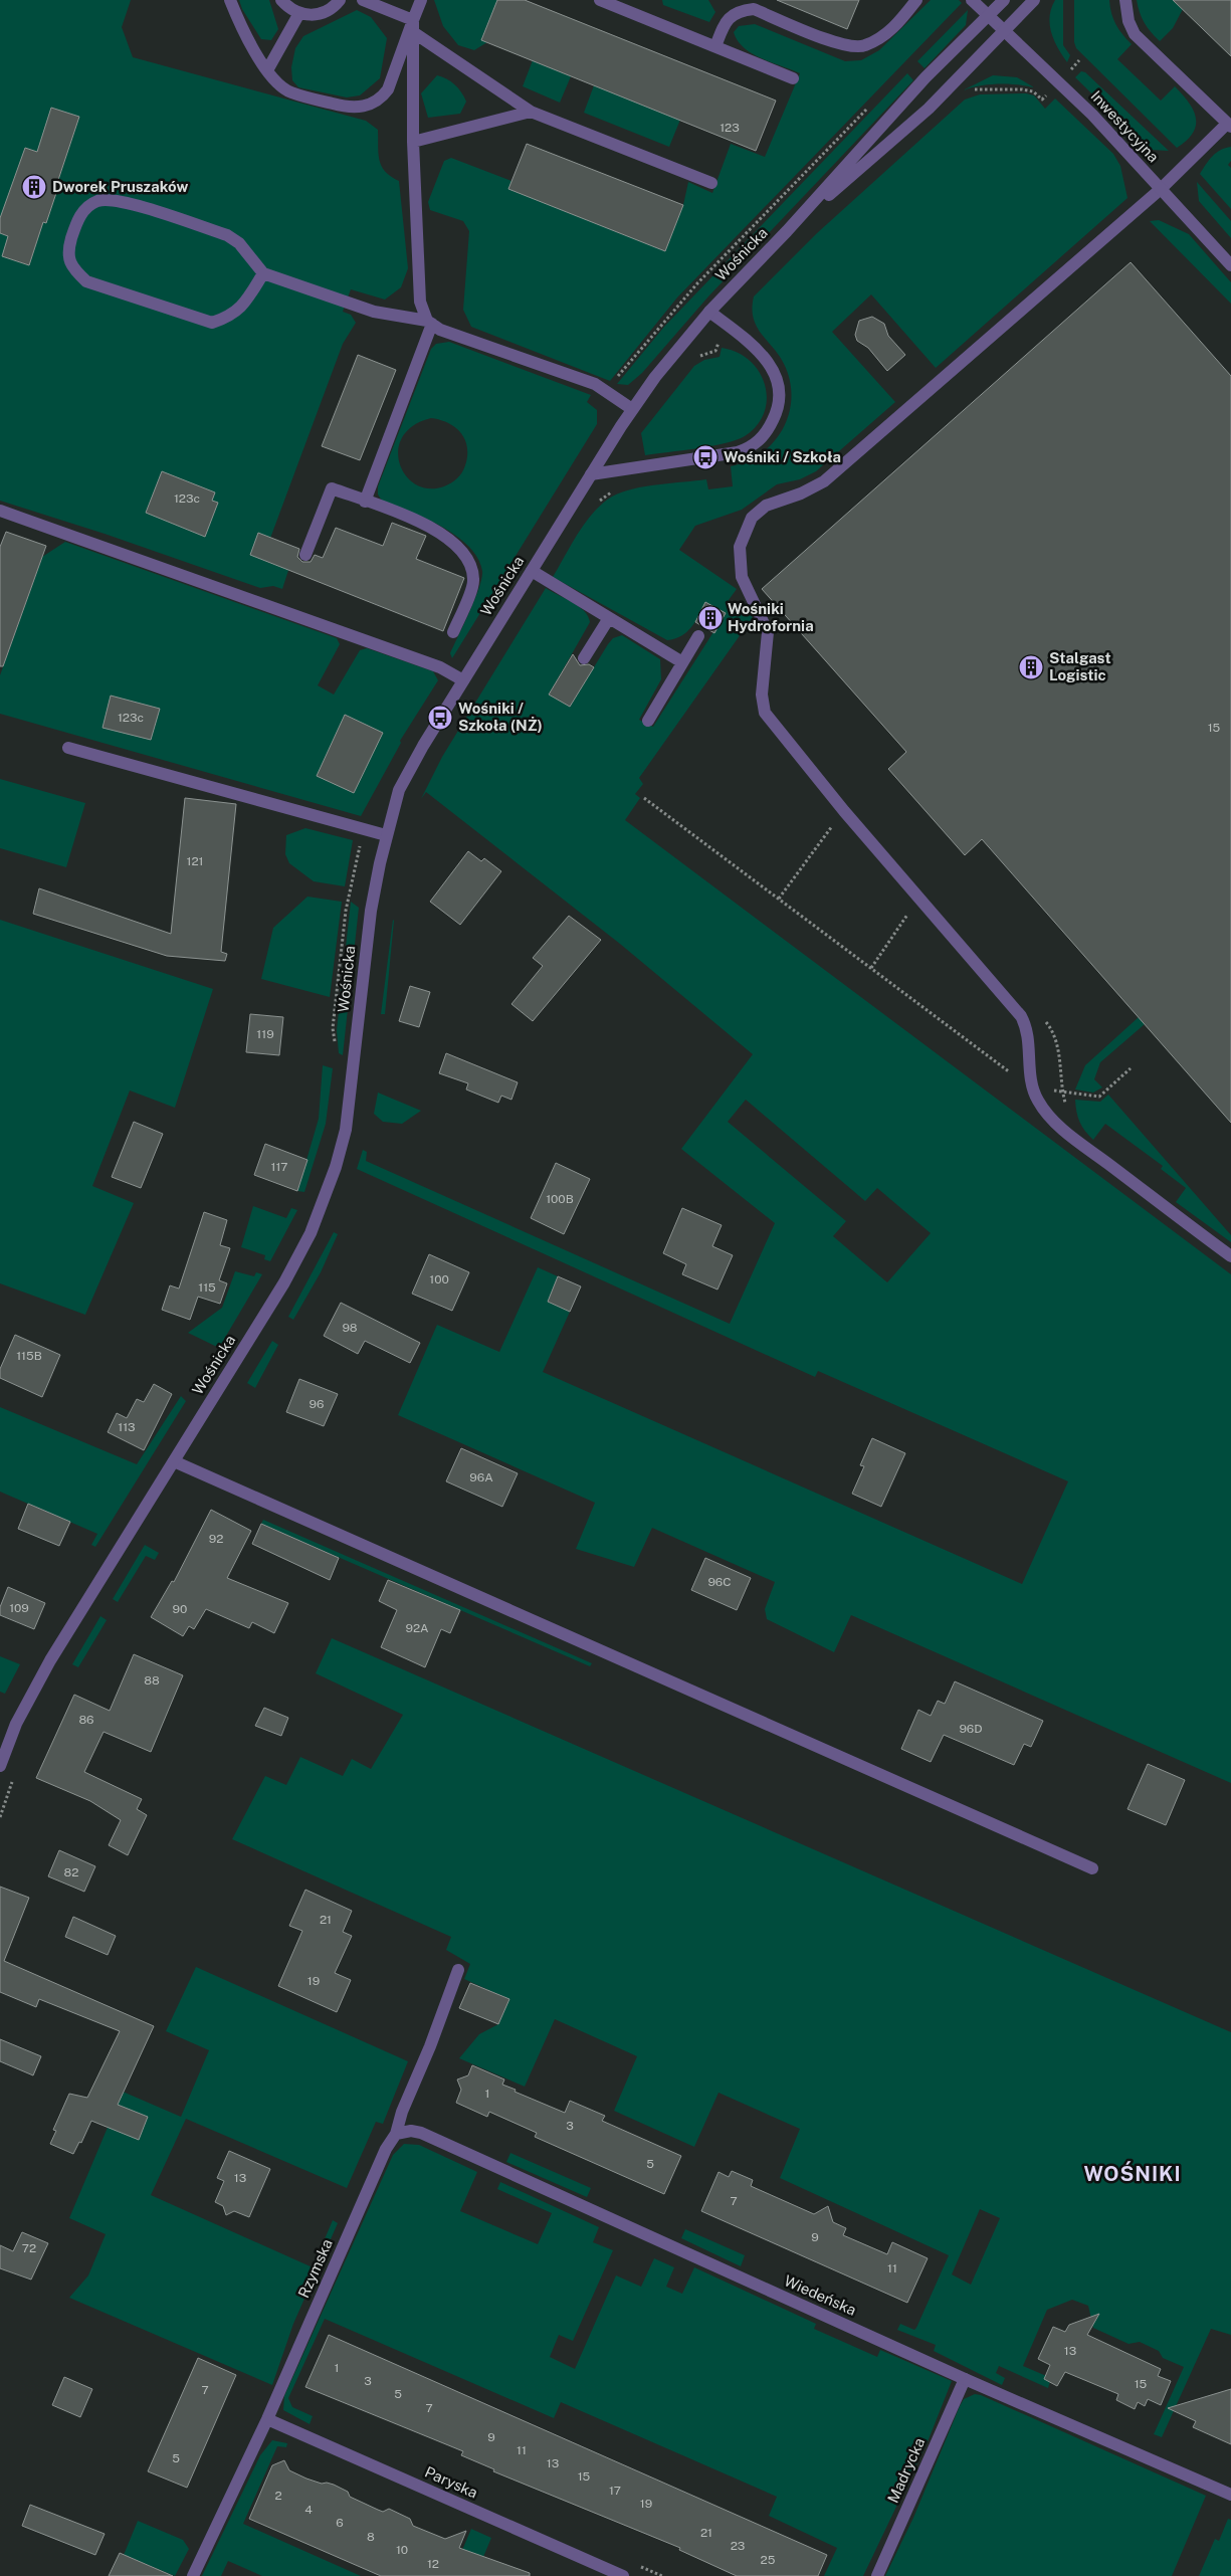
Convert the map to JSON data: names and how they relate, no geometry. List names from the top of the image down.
{
  "streets": {
    "street": [
      "Inwestycyjna",
      "Wośnicka",
      "Rzymska",
      "Wiedeńska",
      "Madrycka",
      "Paryska"
    ]
  },
  "crossings": [
    ["Inwestycyjna", "Wośnicka"],
    ["Rzymska", "Wiedeńska"],
    ["Rzymska", "Paryska"],
    ["Wiedeńska", "Madrycka"]
  ],
  "districts": ["WOŚNIKI"],
  "places": {
    "building": ["Dworek Pruszaków", "Wośniki Hydrofornia", "Stalgast Logistic"],
    "bus stop": ["Wośniki / Szkoła", "Wośniki / Szkoła (NŻ)"]
  },
  "house_numbers": [
    "123",
    "123c",
    "123c",
    "15",
    "121",
    "119",
    "117",
    "100B",
    "100",
    "115",
    "98",
    "115B",
    "96",
    "113",
    "96A",
    "92",
    "96C",
    "109",
    "90",
    "92A",
    "88",
    "86",
    "96D",
    "82",
    "21",
    "19",
    "1",
    "3",
    "5",
    "13",
    "7",
    "9",
    "72",
    "11",
    "13",
    "1",
    "3",
    "15",
    "7",
    "5",
    "7",
    "9",
    "11",
    "5",
    "13",
    "15",
    "17",
    "2",
    "19",
    "4",
    "6",
    "21",
    "8",
    "23",
    "10",
    "25",
    "12"
  ]
}
